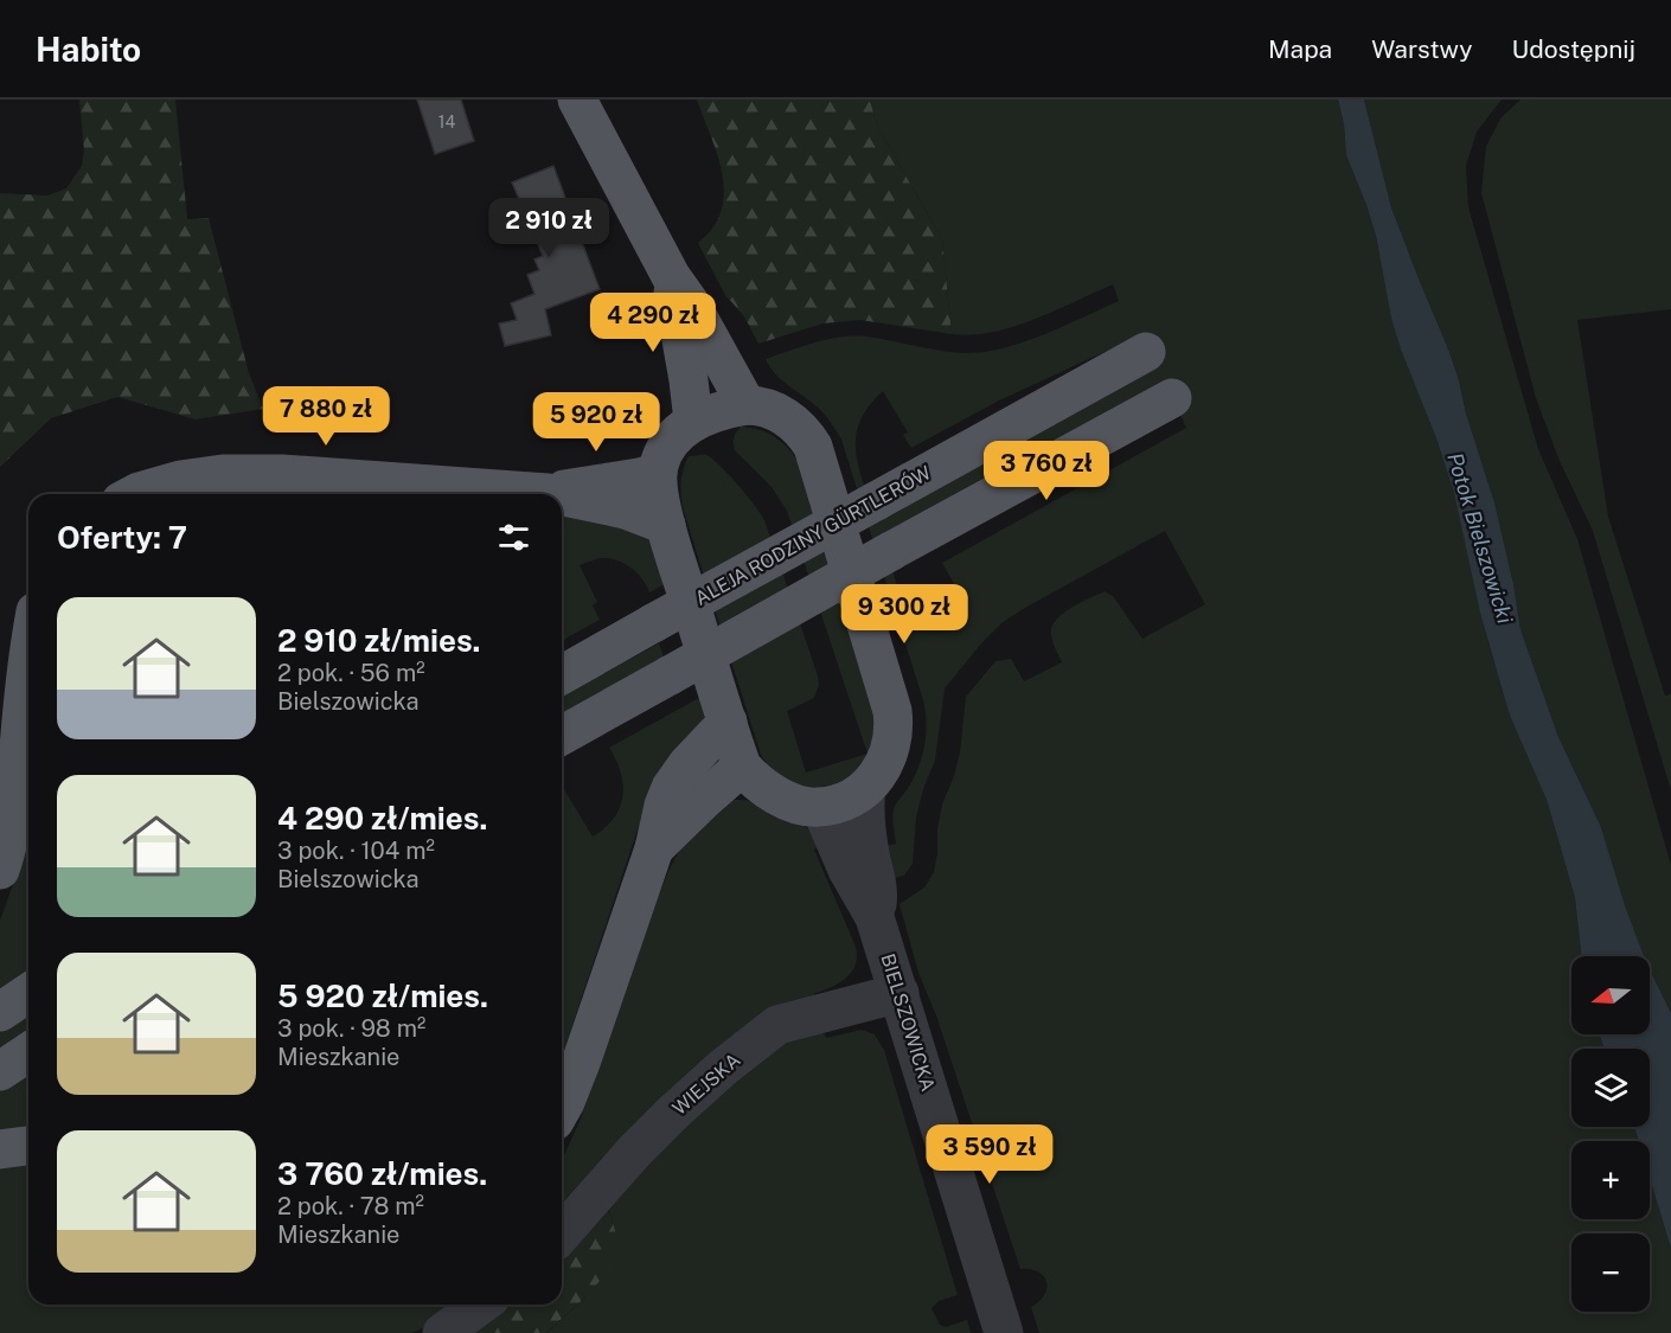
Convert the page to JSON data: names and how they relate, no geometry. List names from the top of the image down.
{
  "streets": {
    "main road": ["ALEJA RODZINY GÜRTLERÓW"],
    "street": ["BIELSZOWICKA", "WIEJSKA"]
  },
  "crossings": [
    ["BIELSZOWICKA", "WIEJSKA"]
  ],
  "water": ["Potok Bielszowicki"],
  "house_numbers": ["14"],
  "north": "left",
  "page": {
    "header": "Habito",
    "nav": ["Mapa", "Warstwy", "Udostępnij"],
    "price": [
      "2 910 zł",
      "4 290 zł",
      "7 880 zł",
      "5 920 zł",
      "3 760 zł",
      "9 300 zł",
      "3 590 zł"
    ],
    "heading": "Oferty: 7",
    "list": [
      {
        "name": "2 910 zł/mies.",
        "note": "2 pok. · 56 m² · Bielszowicka"
      },
      {
        "name": "4 290 zł/mies.",
        "note": "3 pok. · 104 m² · Bielszowicka"
      },
      {
        "name": "5 920 zł/mies.",
        "note": "3 pok. · 98 m² · Mieszkanie"
      },
      {
        "name": "3 760 zł/mies.",
        "note": "2 pok. · 78 m² · Mieszkanie"
      }
    ],
    "map_buttons": ["+", "−"]
  }
}
